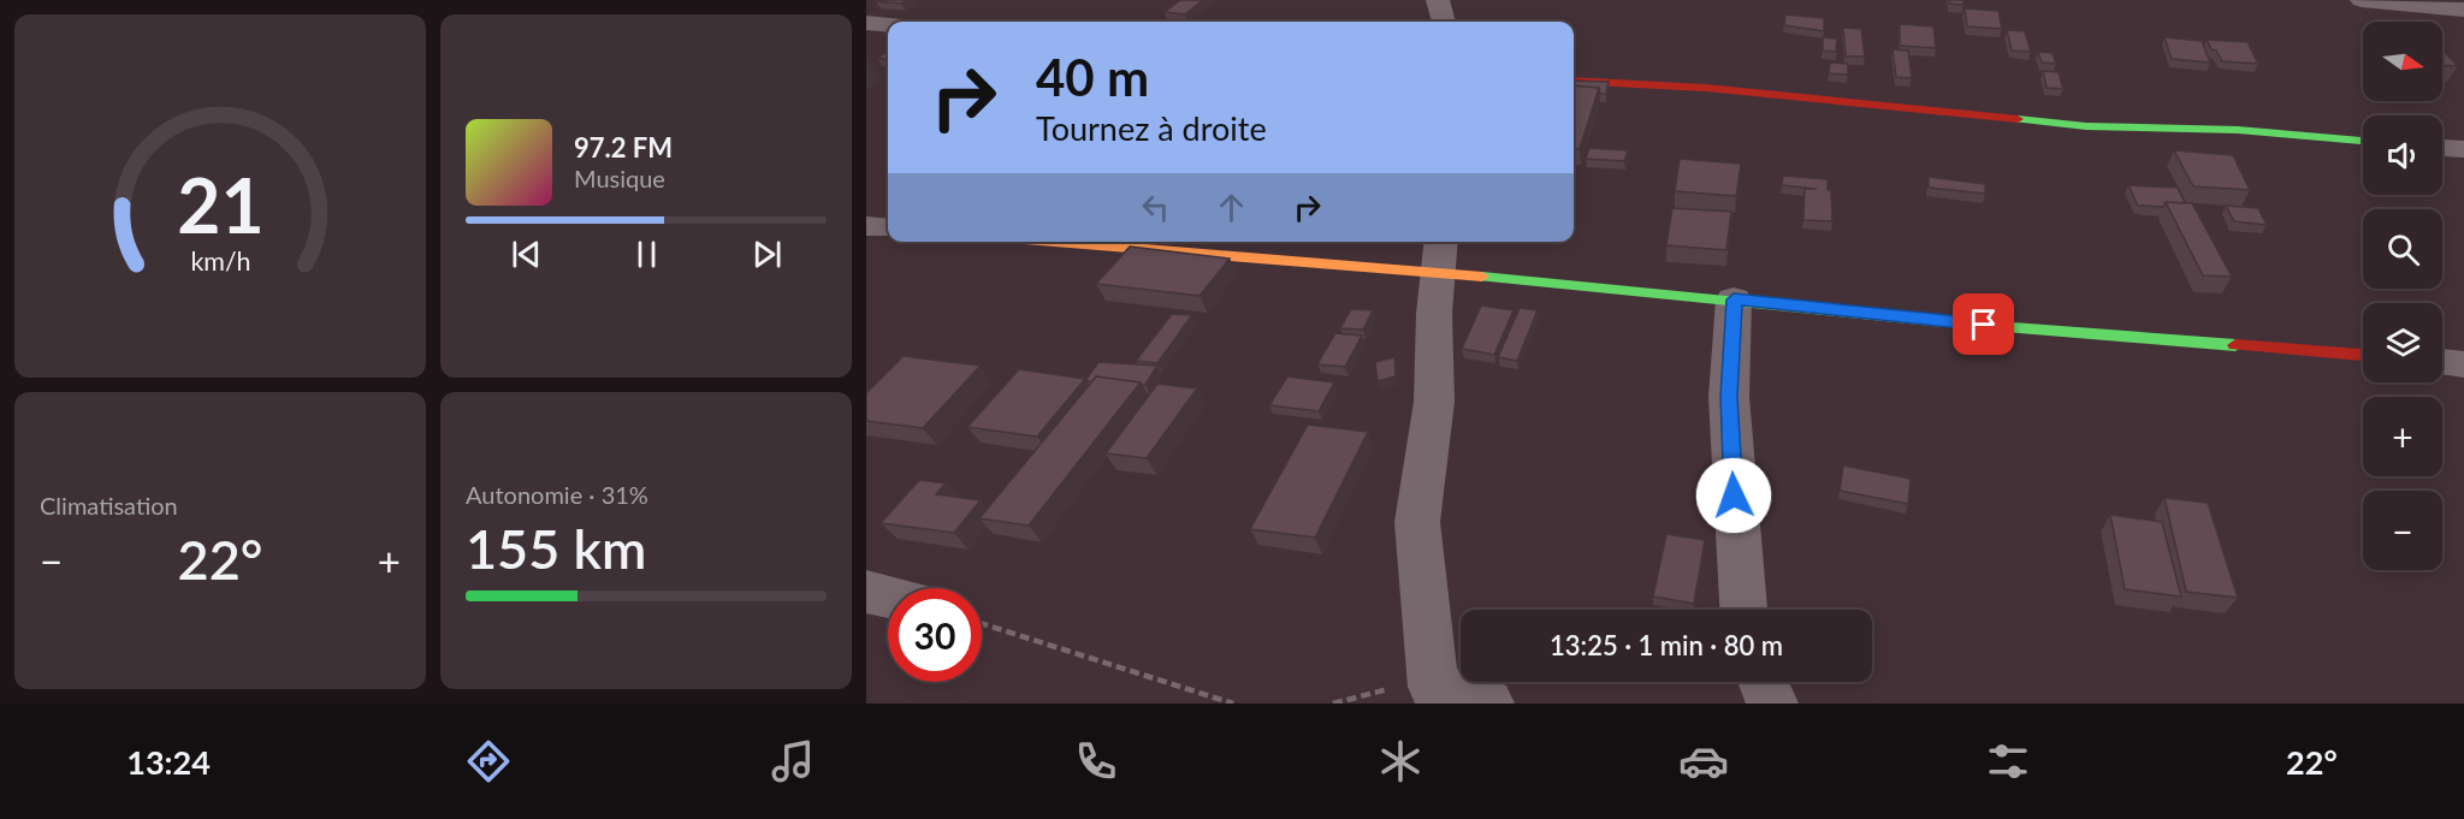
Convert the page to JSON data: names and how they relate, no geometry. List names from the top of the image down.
{
  "north": "right",
  "page": {
    "map_buttons": ["+", "−"],
    "turn": ["40 m", "Tournez à droite"],
    "song": ["97.2 FM", "Musique"],
    "tile": [
      "Climatisation",
      ["Autonomie · 31%", "155 km"]
    ],
    "heat": ["−", "22°", "+"],
    "limit": "30",
    "trip": "13:25 · 1 min · 80 m",
    "tabs": ["13:24", "22°"],
    "gauge": ["21", "km/h"]
  }
}
